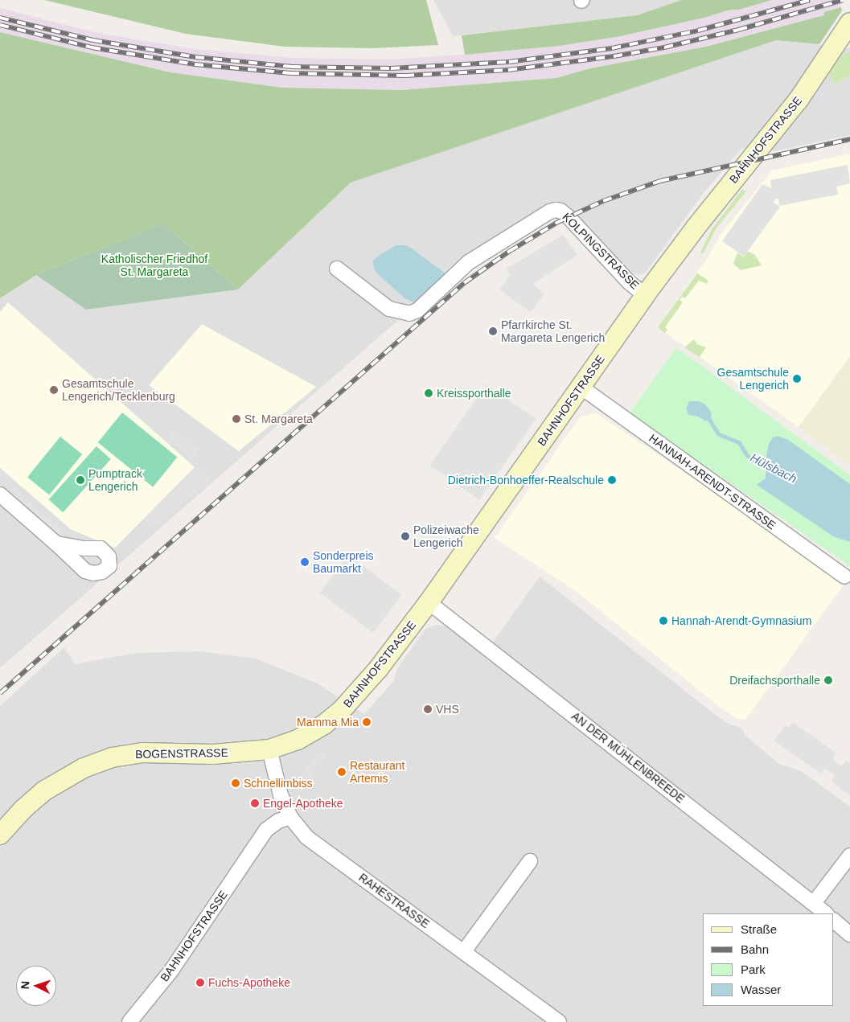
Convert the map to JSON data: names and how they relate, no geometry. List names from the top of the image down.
{
  "streets": {
    "street": [
      "BAHNHOFSTRASSE",
      "KOLPINGSTRASSE",
      "HANNAH-ARENDT-STRASSE",
      "BOGENSTRASSE",
      "AN DER MÜHLENBREEDE",
      "RAHESTRASSE"
    ]
  },
  "crossings": [
    ["BAHNHOFSTRASSE", "KOLPINGSTRASSE"],
    ["BAHNHOFSTRASSE", "HANNAH-ARENDT-STRASSE"],
    ["BAHNHOFSTRASSE", "BOGENSTRASSE"],
    ["BAHNHOFSTRASSE", "AN DER MÜHLENBREEDE"],
    ["BAHNHOFSTRASSE", "RAHESTRASSE"],
    ["BOGENSTRASSE", "RAHESTRASSE"]
  ],
  "water": ["Hülsbach"],
  "parks": ["Katholischer Friedhof St. Margareta"],
  "places": [
    "Pfarrkirche St. Margareta Lengerich",
    "Gesamtschule Lengerich",
    "Gesamtschule Lengerich/Tecklenburg",
    "Kreissporthalle",
    "St. Margareta",
    "Pumptrack Lengerich",
    "Dietrich-Bonhoeffer-Realschule",
    "Polizeiwache Lengerich",
    "Sonderpreis Baumarkt",
    "Hannah-Arendt-Gymnasium",
    "Dreifachsporthalle",
    "VHS",
    "Mamma Mia",
    "Restaurant Artemis",
    "Schnellimbiss",
    "Engel-Apotheke",
    "Fuchs-Apotheke"
  ],
  "legend": [
    "Straße",
    "Bahn",
    "Park",
    "Wasser"
  ],
  "north": "left"
}
